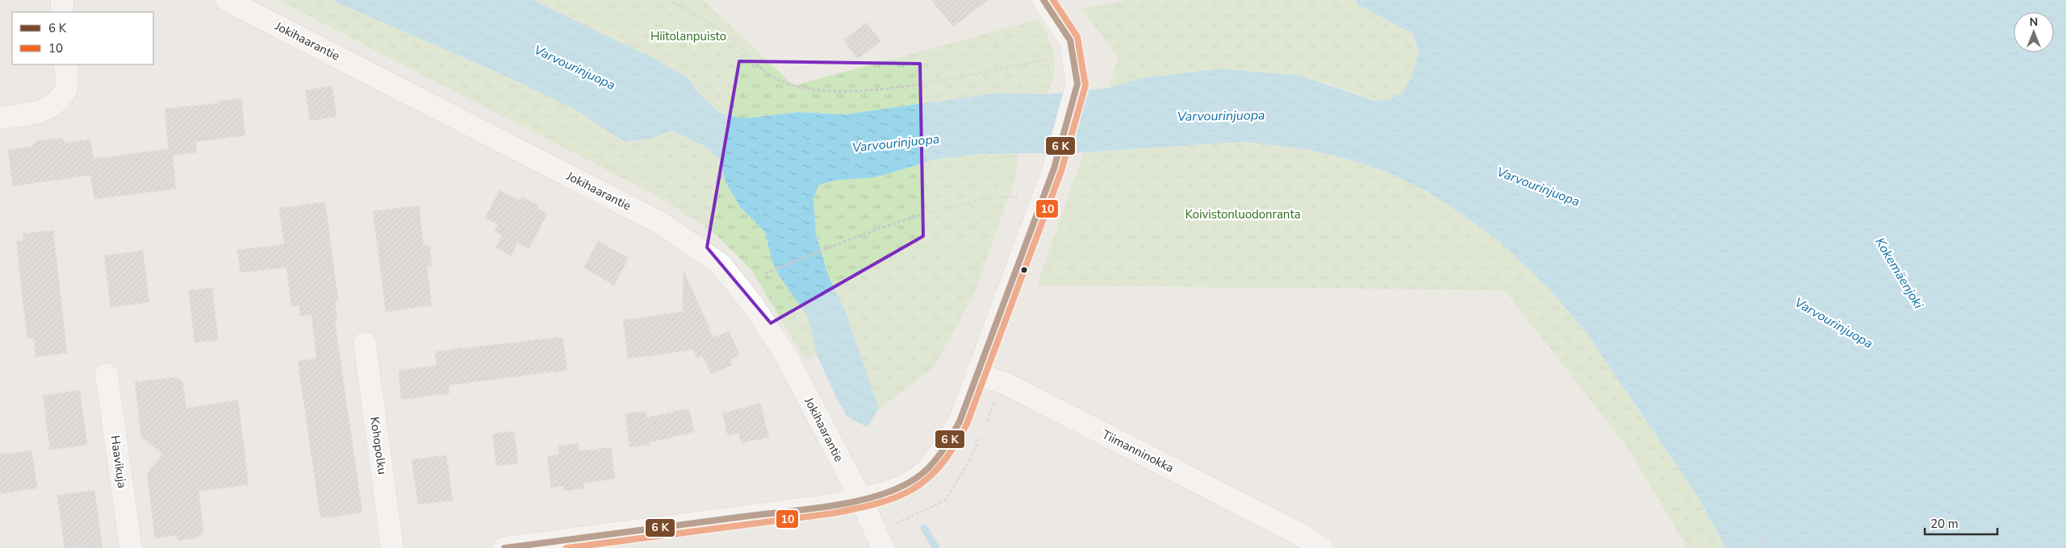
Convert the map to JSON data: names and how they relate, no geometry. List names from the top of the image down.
{
  "streets": {
    "street": [
      "Jokihaarantie",
      "Kohopolku",
      "Tiimanninokka",
      "Haavikuja"
    ]
  },
  "water": ["Varvourinjuopa", "Kokemäenjoki"],
  "parks": ["Hiitolanpuisto", "Koivistonluodonranta"],
  "lines": ["transit line 10"],
  "legend": ["6 K", "10"],
  "scale_bar": "20 m",
  "north": "top"
}
